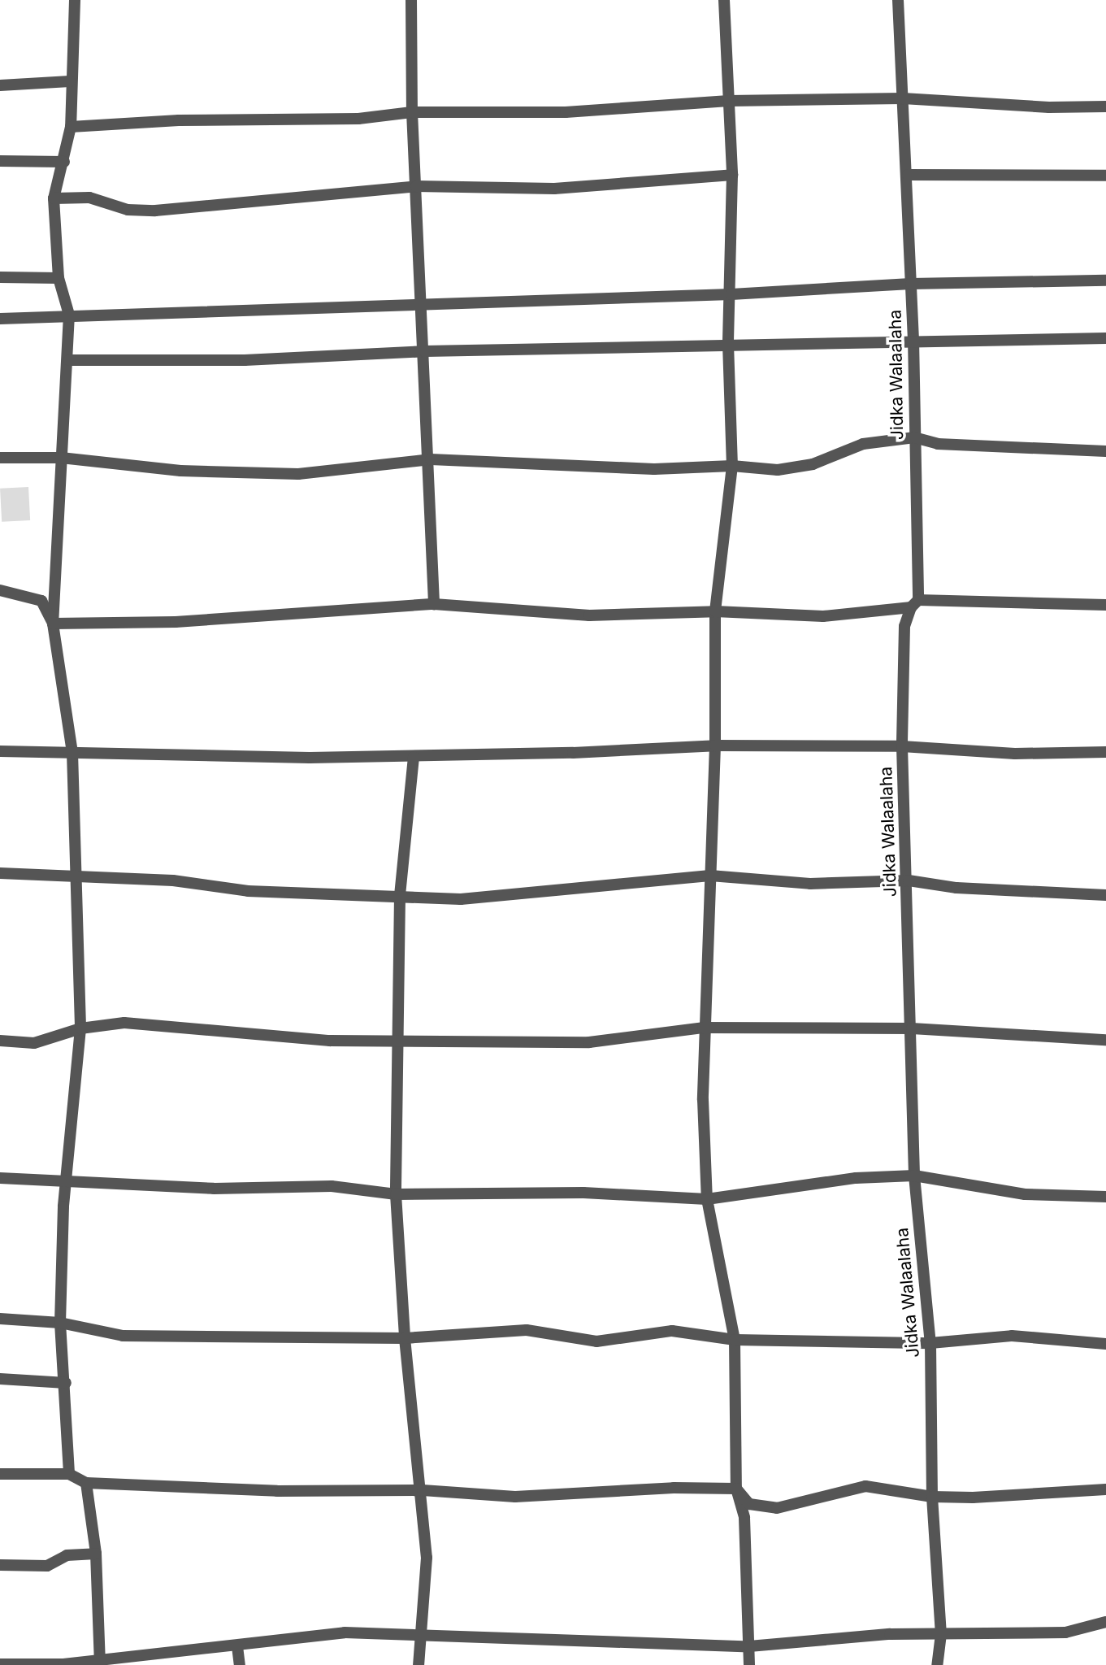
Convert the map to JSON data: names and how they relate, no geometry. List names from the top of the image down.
{
  "streets": {
    "street": ["Jidka Walaalaha"]
  }
}
